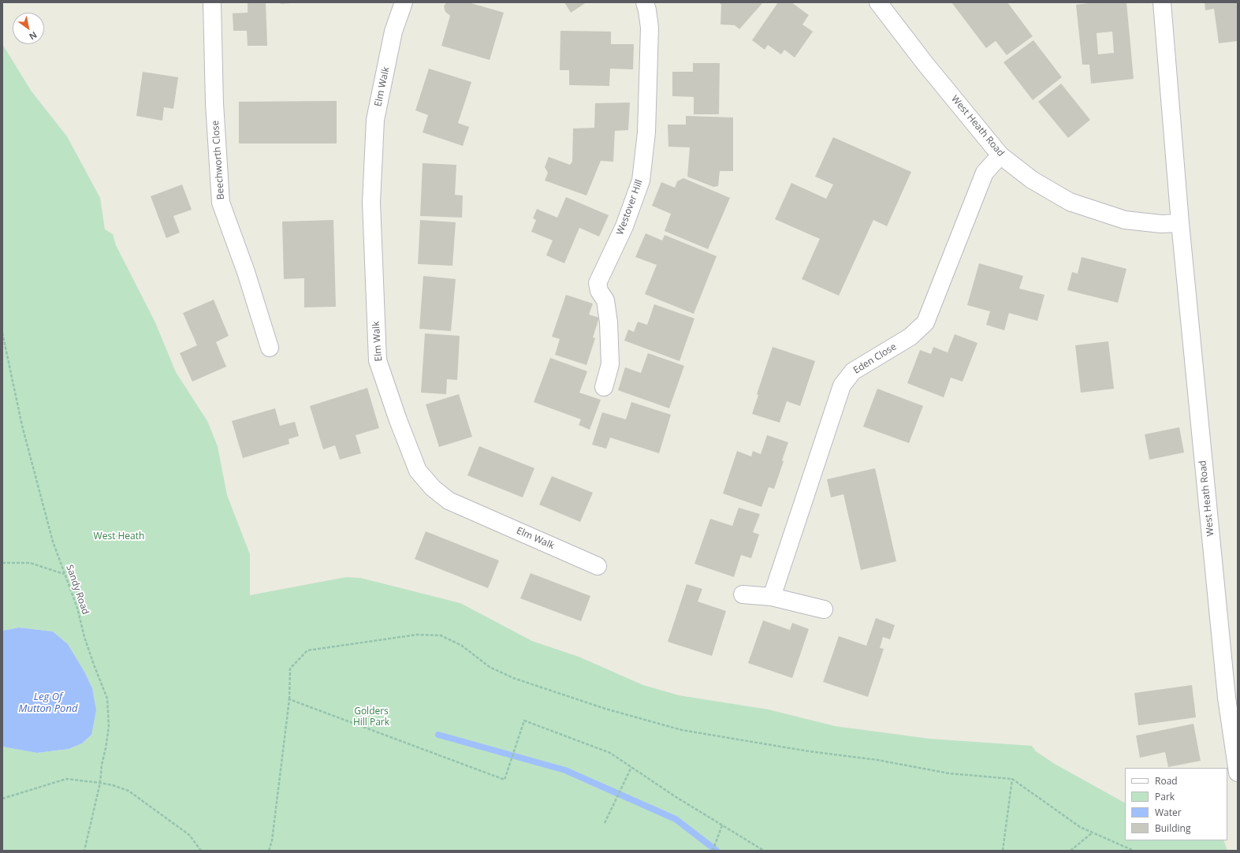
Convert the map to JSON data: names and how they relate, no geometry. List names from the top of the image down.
{
  "streets": {
    "street": [
      "Elm Walk",
      "West Heath Road",
      "Beechworth Close",
      "Westover Hill",
      "Eden Close"
    ],
    "path": ["Sandy Road"]
  },
  "crossings": [
    ["West Heath Road", "Eden Close"]
  ],
  "water": ["Leg Of Mutton Pond"],
  "parks": ["West Heath", "Golders Hill Park"],
  "legend": [
    "Road",
    "Park",
    "Water",
    "Building"
  ],
  "north": "bottom right"
}
